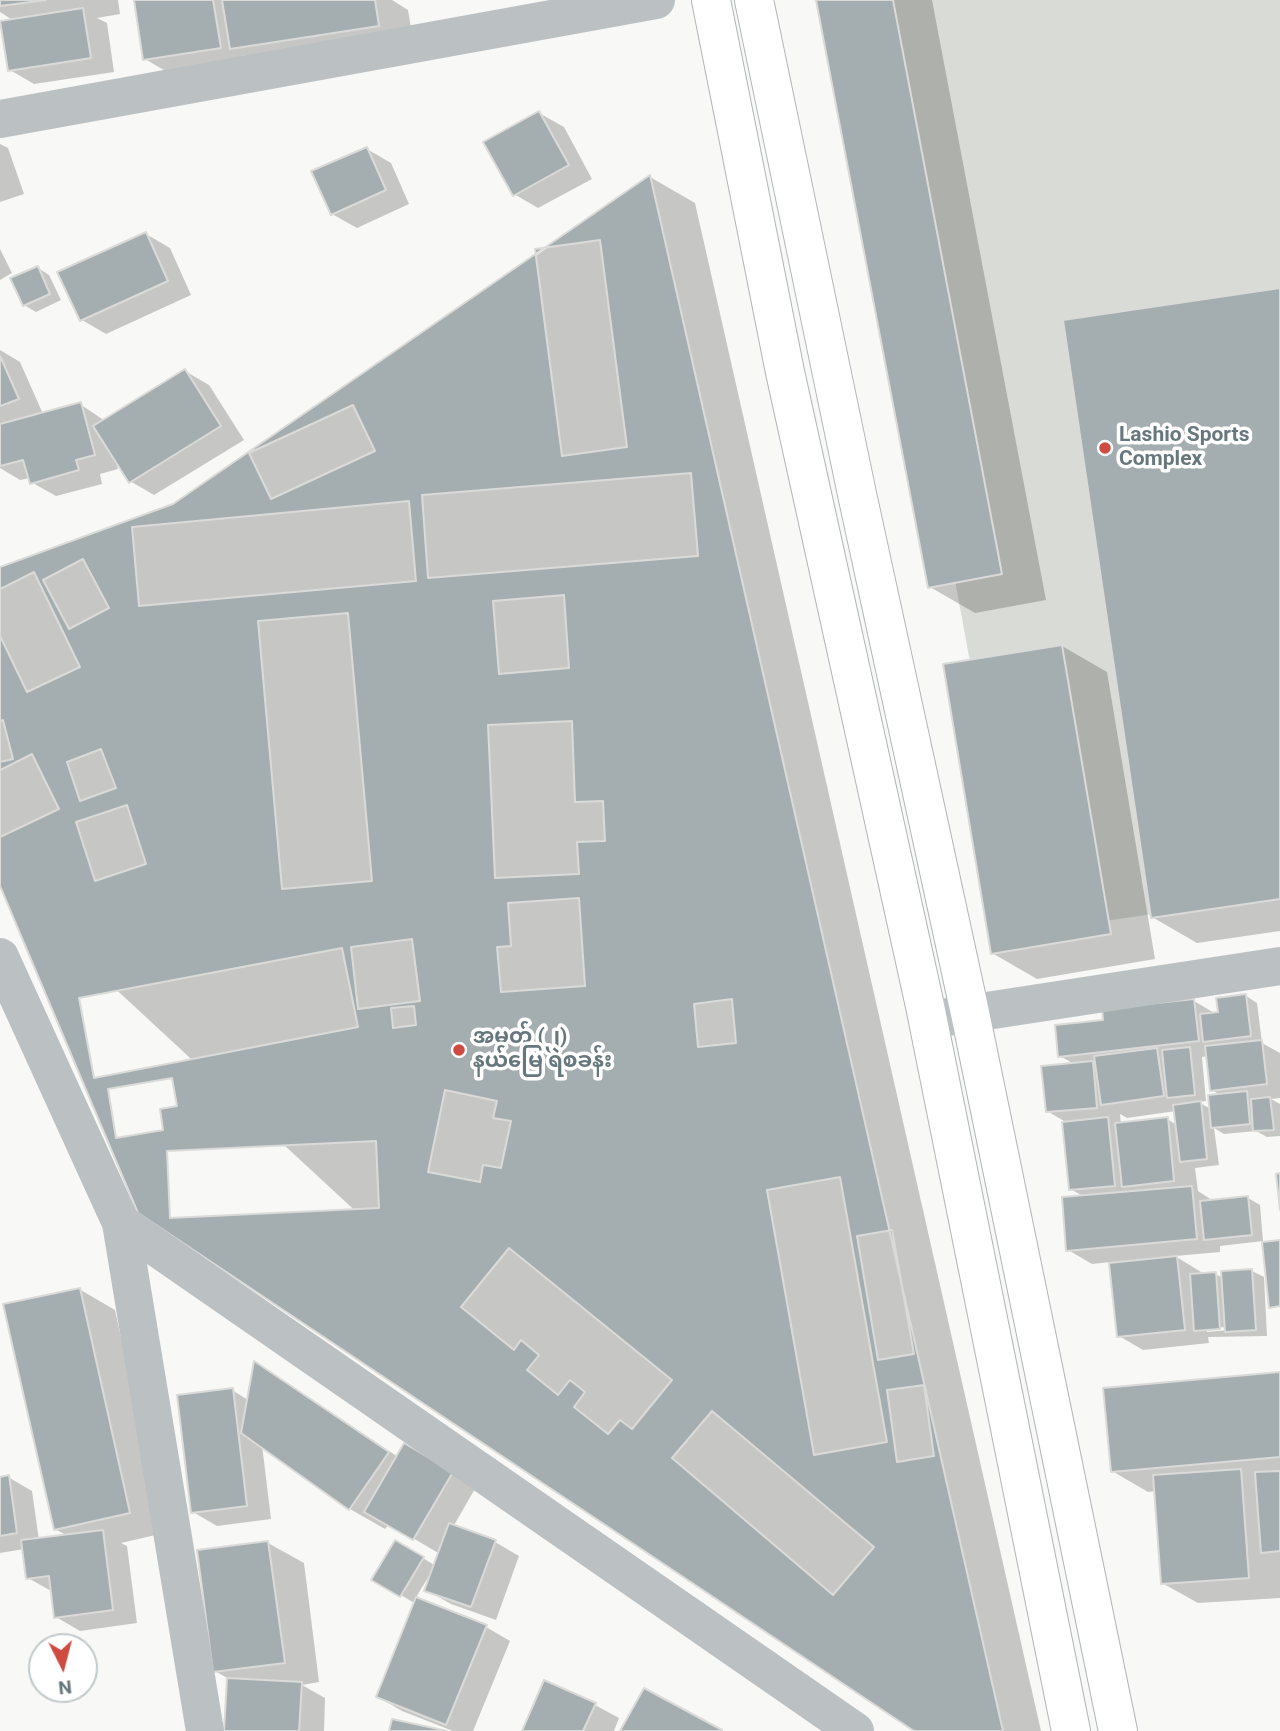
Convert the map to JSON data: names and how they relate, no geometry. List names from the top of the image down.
{
  "places": ["Lashio Sports Complex", "အမှတ် (၂) နယ်မြေ ရဲစခန်း"],
  "north": "bottom"
}
